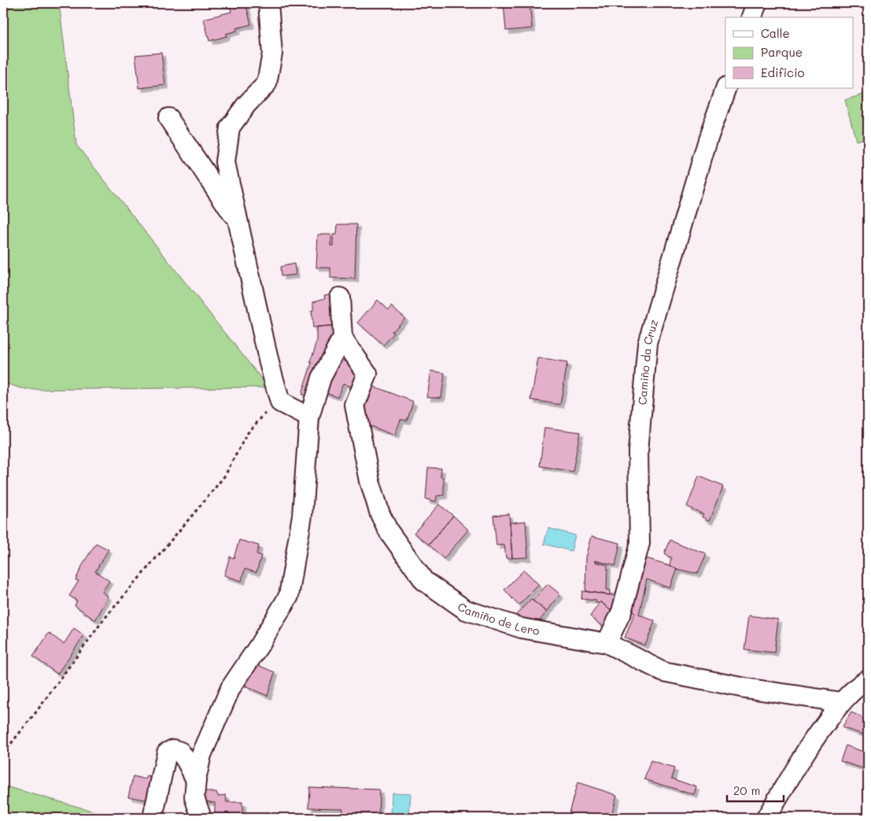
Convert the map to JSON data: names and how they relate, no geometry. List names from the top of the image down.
{
  "streets": {
    "street": ["Camiño da Cruz", "Camiño de Lero"]
  },
  "crossings": [
    ["Camiño da Cruz", "Camiño de Lero"]
  ],
  "legend": ["Calle", "Parque", "Edificio"],
  "scale_bar": "20 m"
}
